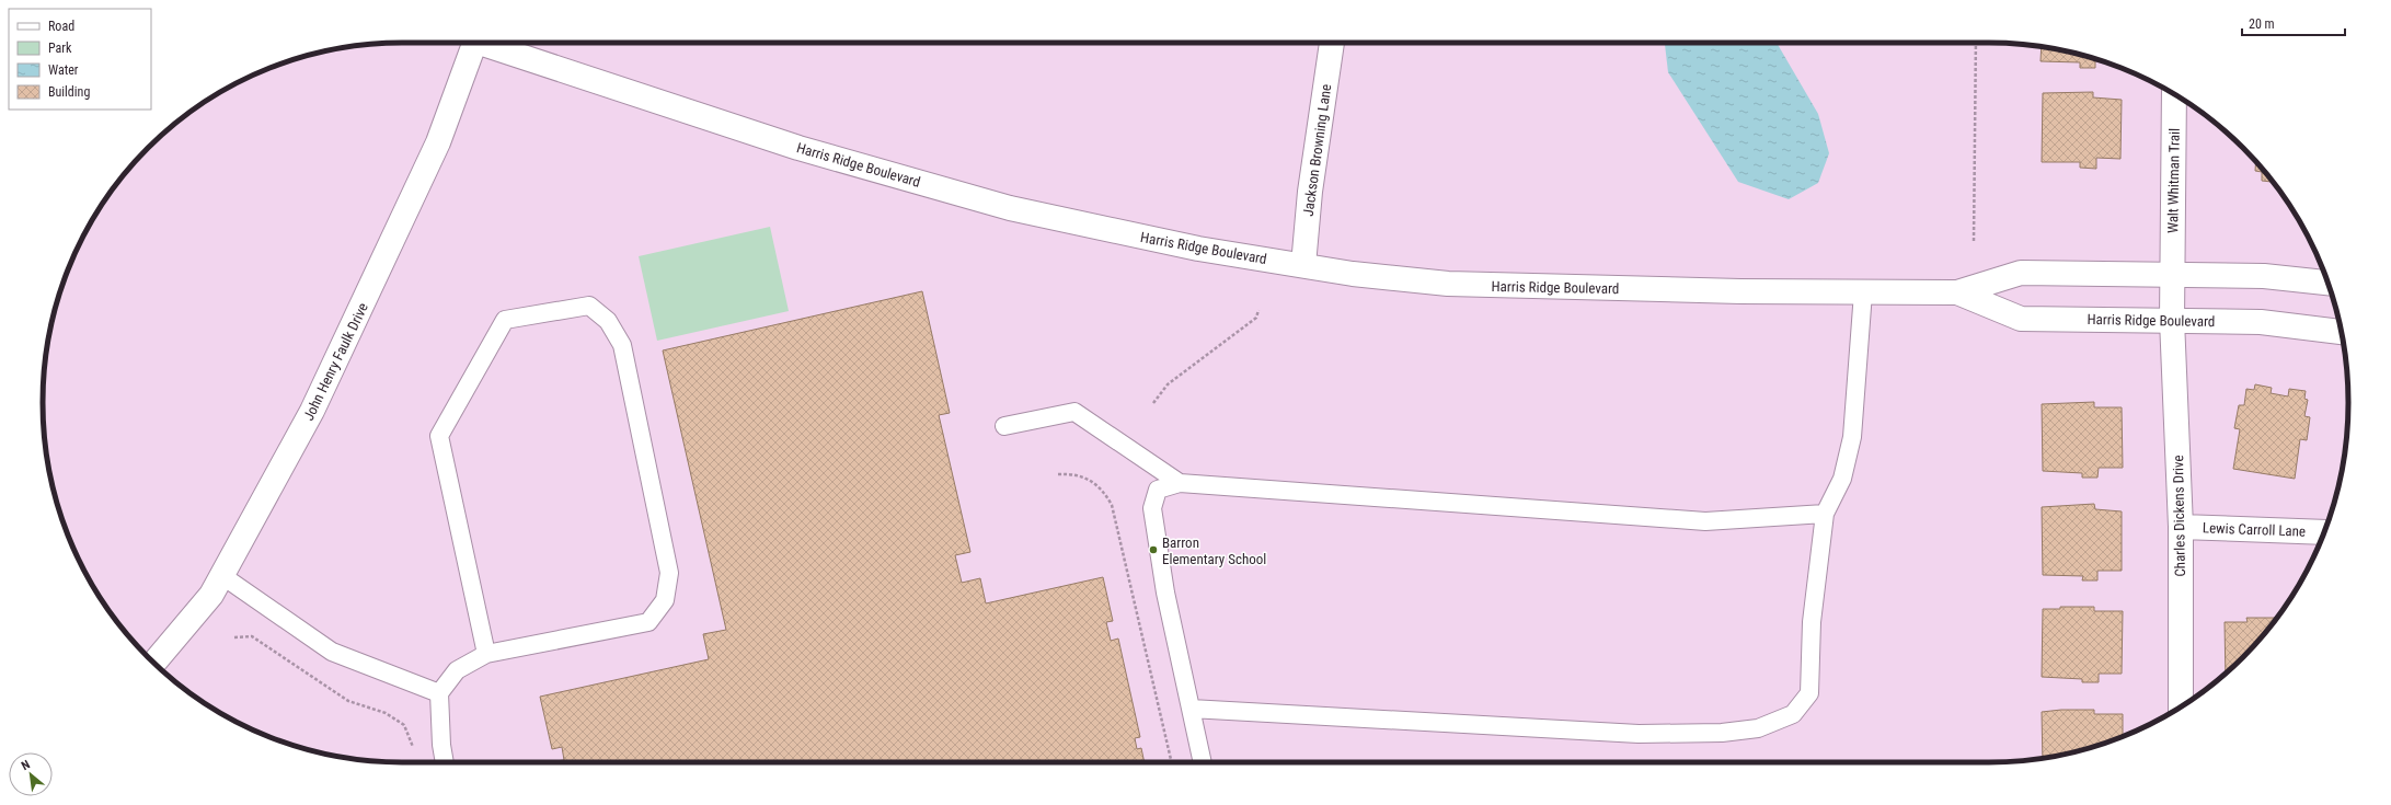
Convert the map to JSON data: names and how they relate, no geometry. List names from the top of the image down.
{
  "streets": {
    "street": [
      "Jackson Browning Lane",
      "Harris Ridge Boulevard",
      "Walt Whitman Trail",
      "John Henry Faulk Drive",
      "Charles Dickens Drive",
      "Lewis Carroll Lane"
    ]
  },
  "crossings": [
    ["Jackson Browning Lane", "Harris Ridge Boulevard"],
    ["Harris Ridge Boulevard", "Walt Whitman Trail"],
    ["Harris Ridge Boulevard", "Charles Dickens Drive"],
    ["Walt Whitman Trail", "Charles Dickens Drive"],
    ["Charles Dickens Drive", "Lewis Carroll Lane"]
  ],
  "places": ["Barron Elementary School"],
  "legend": [
    "Road",
    "Park",
    "Water",
    "Building"
  ],
  "scale_bar": "20 m",
  "north": "top left"
}
